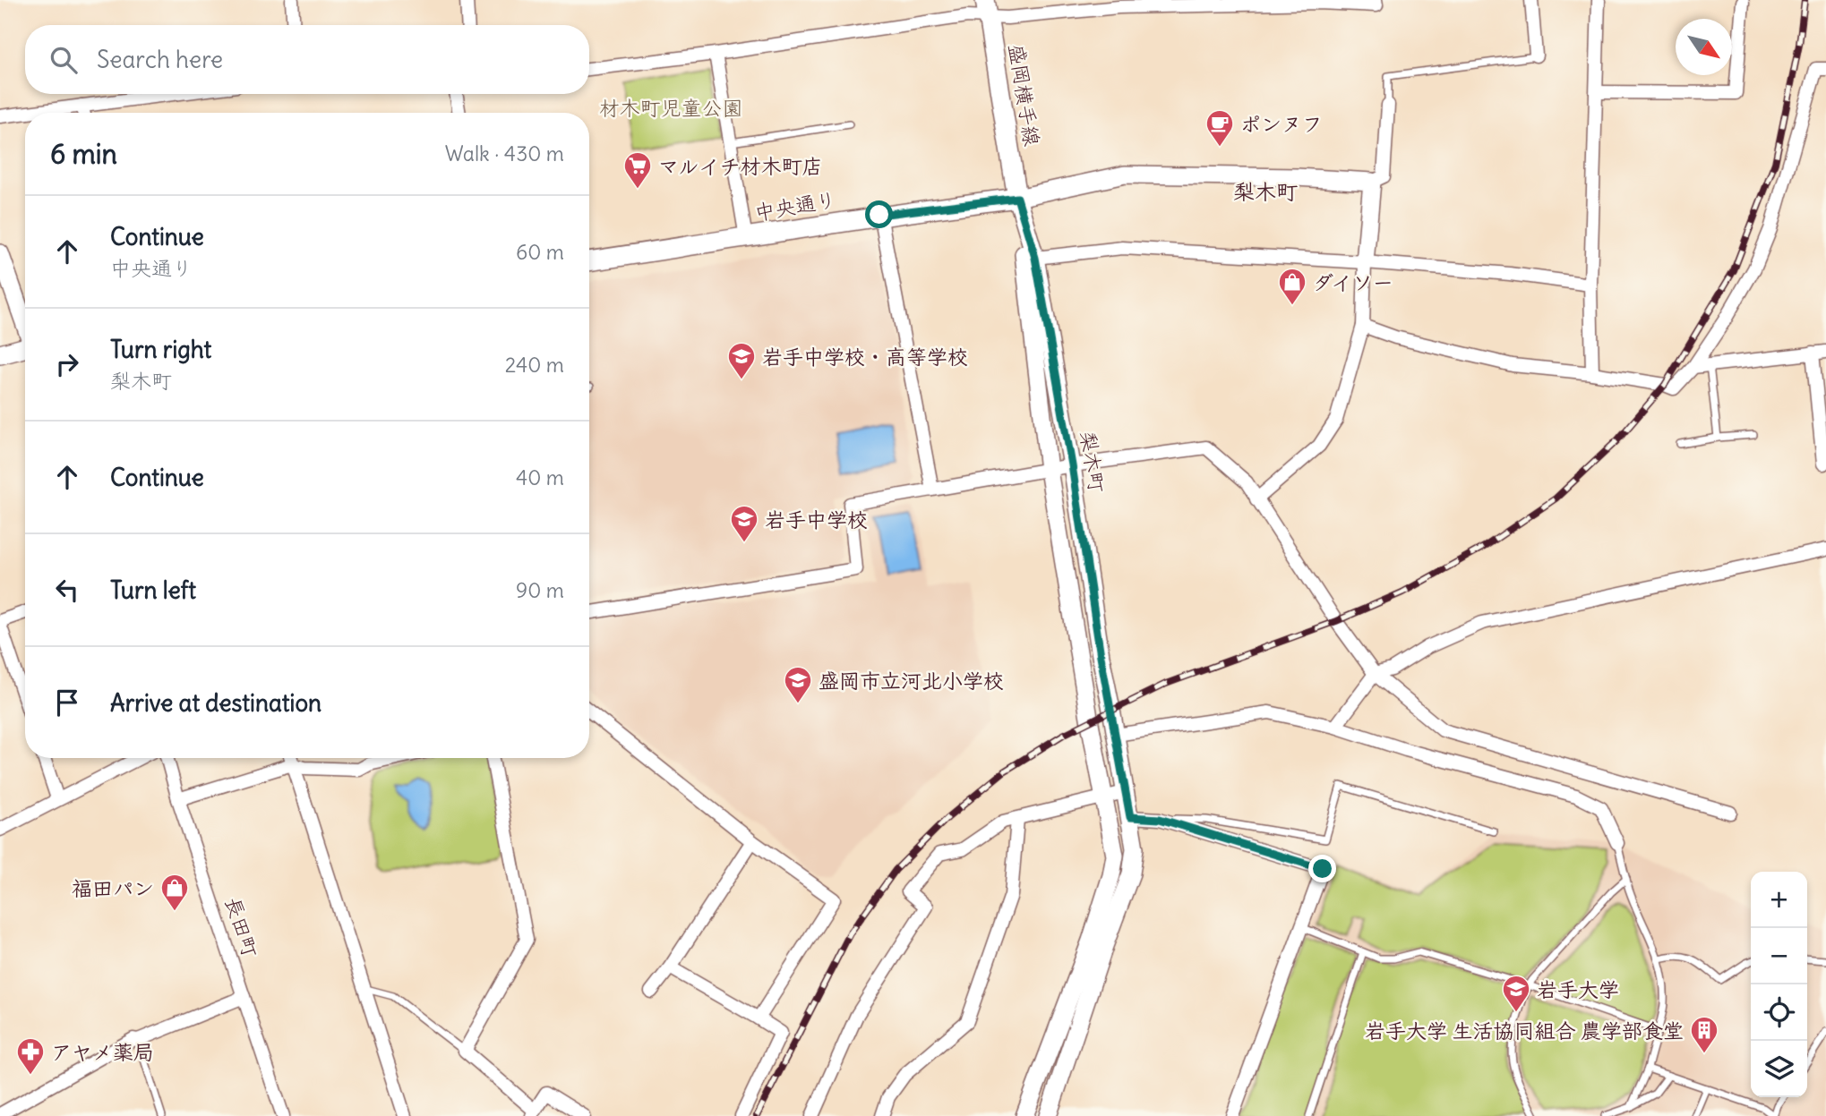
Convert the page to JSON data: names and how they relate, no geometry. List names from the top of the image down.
{
  "streets": {
    "main road": ["盛岡横手線", "中央通り"],
    "street": ["梨木町", "長田町"]
  },
  "crossings": [
    ["盛岡横手線", "中央通り"],
    ["盛岡横手線", "梨木町"],
    ["中央通り", "梨木町"]
  ],
  "districts": ["梨木町"],
  "parks": ["材木町児童公園"],
  "places": {
    "cafe": ["ポンヌフ"],
    "supermarket": ["マルイチ材木町店"],
    "shop": ["ダイソー", "福田パン"],
    "school or university": [
      "岩手中学校・高等学校",
      "岩手中学校",
      "盛岡市立河北小学校",
      "岩手大学"
    ],
    "building": ["岩手大学 生活協同組合 農学部食堂"],
    "pharmacy": ["アヤメ薬局"]
  },
  "north": "bottom right",
  "page": {
    "search": "Search here",
    "heading": ["6 min", "Walk · 430 m"],
    "list": [
      ["Continue", "中央通り", "60 m"],
      ["Turn right", "梨木町", "240 m"],
      ["Continue", "40 m"],
      ["Turn left", "90 m"],
      "Arrive at destination"
    ],
    "map_buttons": ["+", "−"]
  }
}
